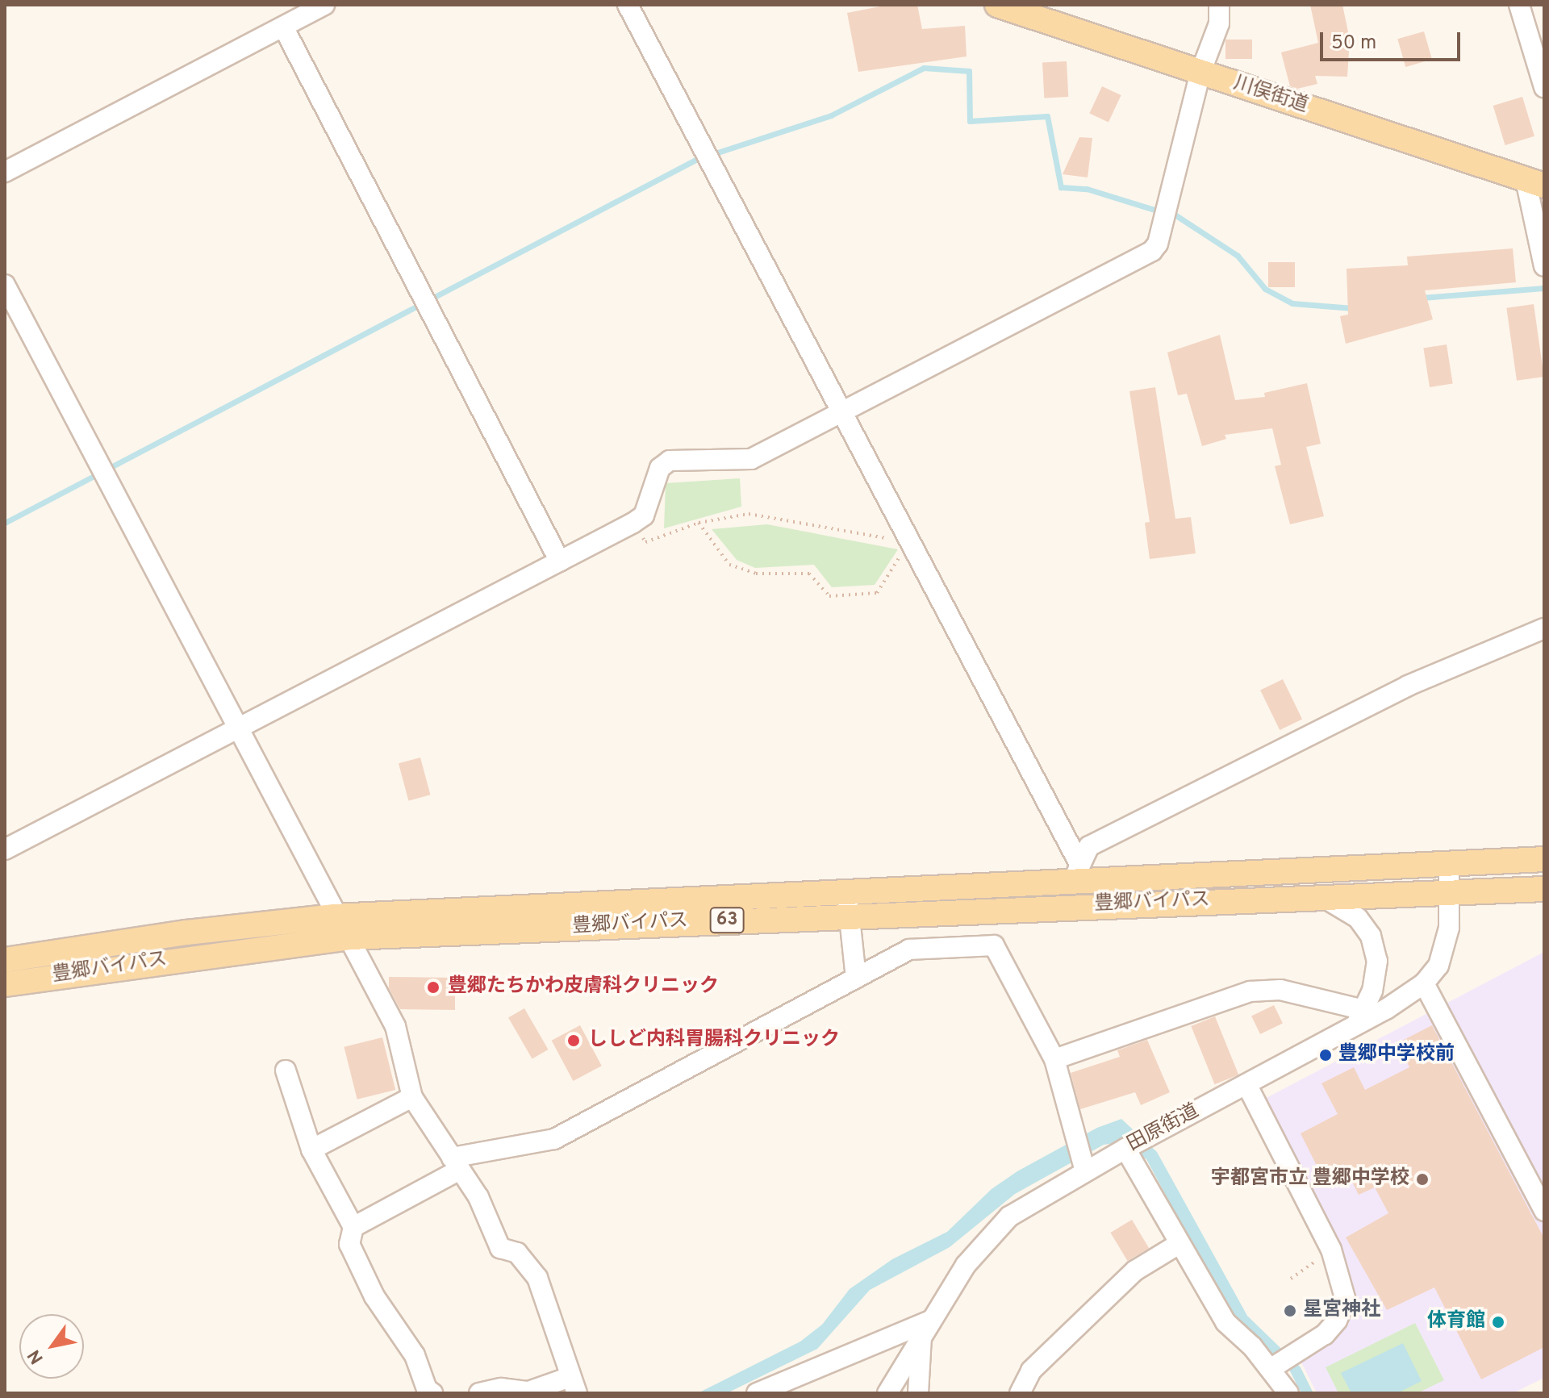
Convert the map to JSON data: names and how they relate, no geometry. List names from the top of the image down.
{
  "streets": {
    "main road": ["川俣街道", "豊郷バイパス", "63"],
    "street": ["田原街道"]
  },
  "crossings": [
    ["豊郷バイパス", "63"],
    ["豊郷バイパス", "田原街道"],
    ["63", "田原街道"]
  ],
  "places": [
    "豊郷たちかわ皮膚科クリニック",
    "ししど内科胃腸科クリニック",
    "豊郷中学校前",
    "宇都宮市立 豊郷中学校",
    "星宮神社",
    "体育館"
  ],
  "scale_bar": "50 m",
  "north": "bottom left"
}
